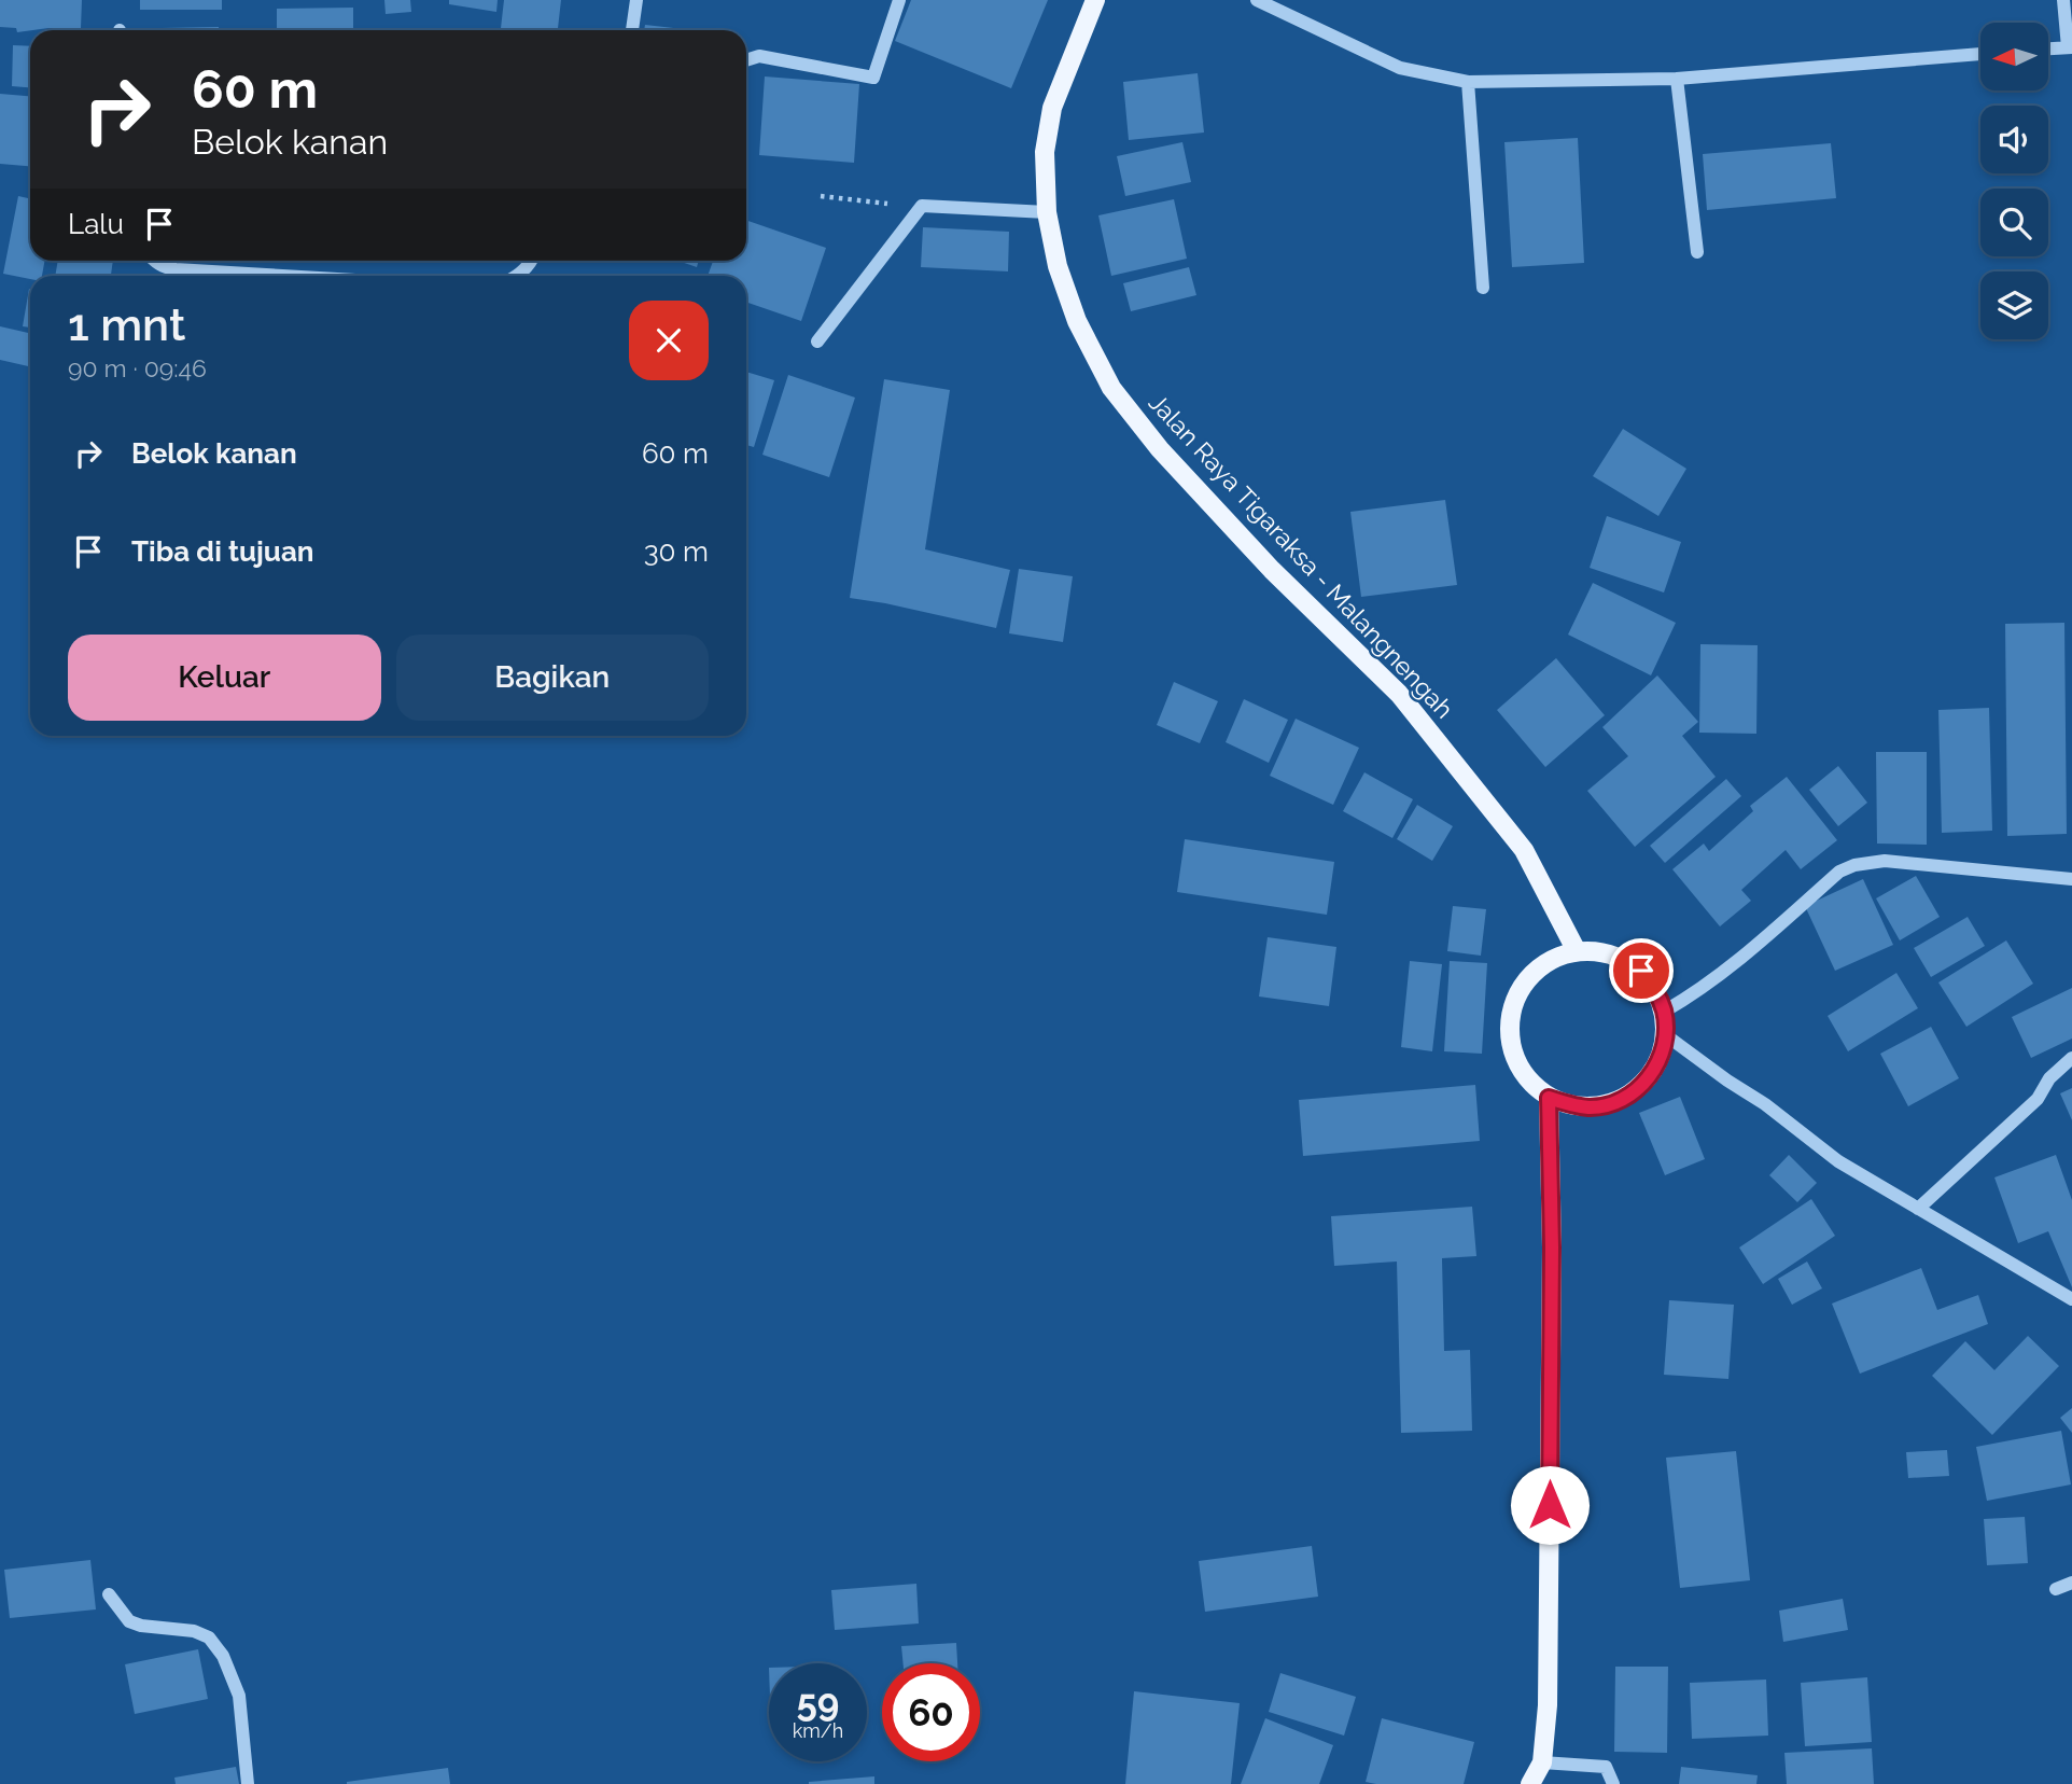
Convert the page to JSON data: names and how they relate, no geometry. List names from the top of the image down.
{
  "streets": {
    "main road": ["Jalan Raya Tigaraksa - Malangnengah"]
  },
  "north": "left",
  "page": {
    "turn": ["60 m", "Belok kanan"],
    "then": "Lalu",
    "heading": ["1 mnt", "90 m · 09:46"],
    "list": [
      {
        "name": "Belok kanan",
        "value": "60 m"
      },
      {
        "name": "Tiba di tujuan",
        "value": "30 m"
      }
    ],
    "buttons": ["Keluar", "Bagikan"],
    "speed": "59 km/h",
    "limit": "60"
  }
}
